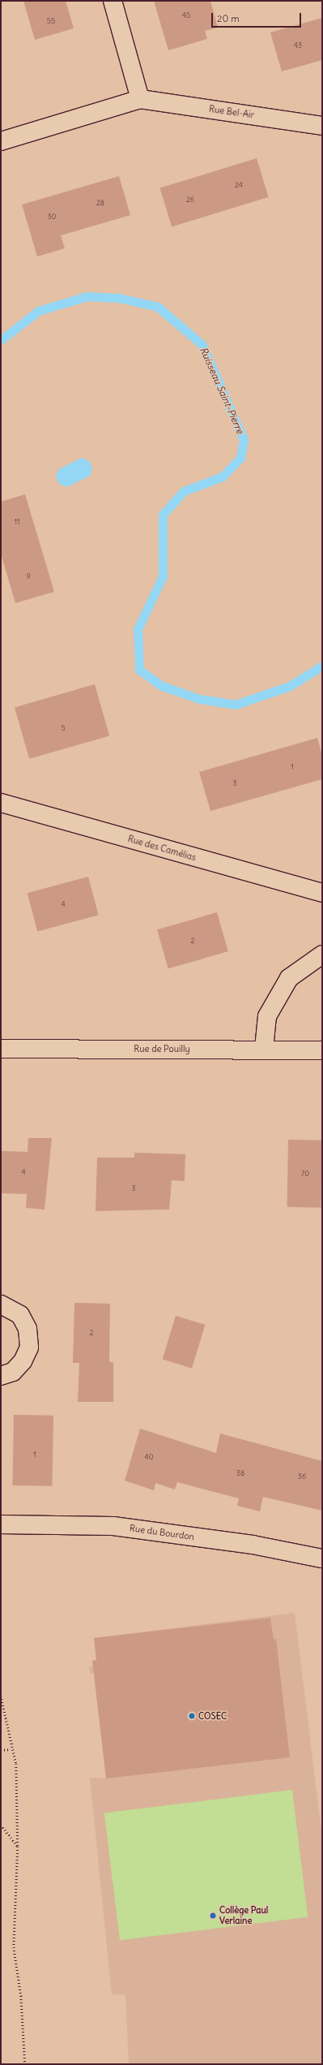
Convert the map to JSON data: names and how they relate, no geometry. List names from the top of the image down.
{
  "streets": {
    "street": [
      "Rue Bel-Air",
      "Rue des Camélias",
      "Rue de Pouilly",
      "Rue du Bourdon"
    ]
  },
  "water": ["Ruisseau Saint-Pierre"],
  "places": ["COSEC", "Collège Paul Verlaine"],
  "house_numbers": [
    "45",
    "55",
    "43",
    "24",
    "26",
    "28",
    "30",
    "11",
    "9",
    "5",
    "1",
    "3",
    "4",
    "2",
    "4",
    "70",
    "3",
    "2",
    "1",
    "40",
    "38",
    "36"
  ],
  "scale_bar": "20 m"
}
